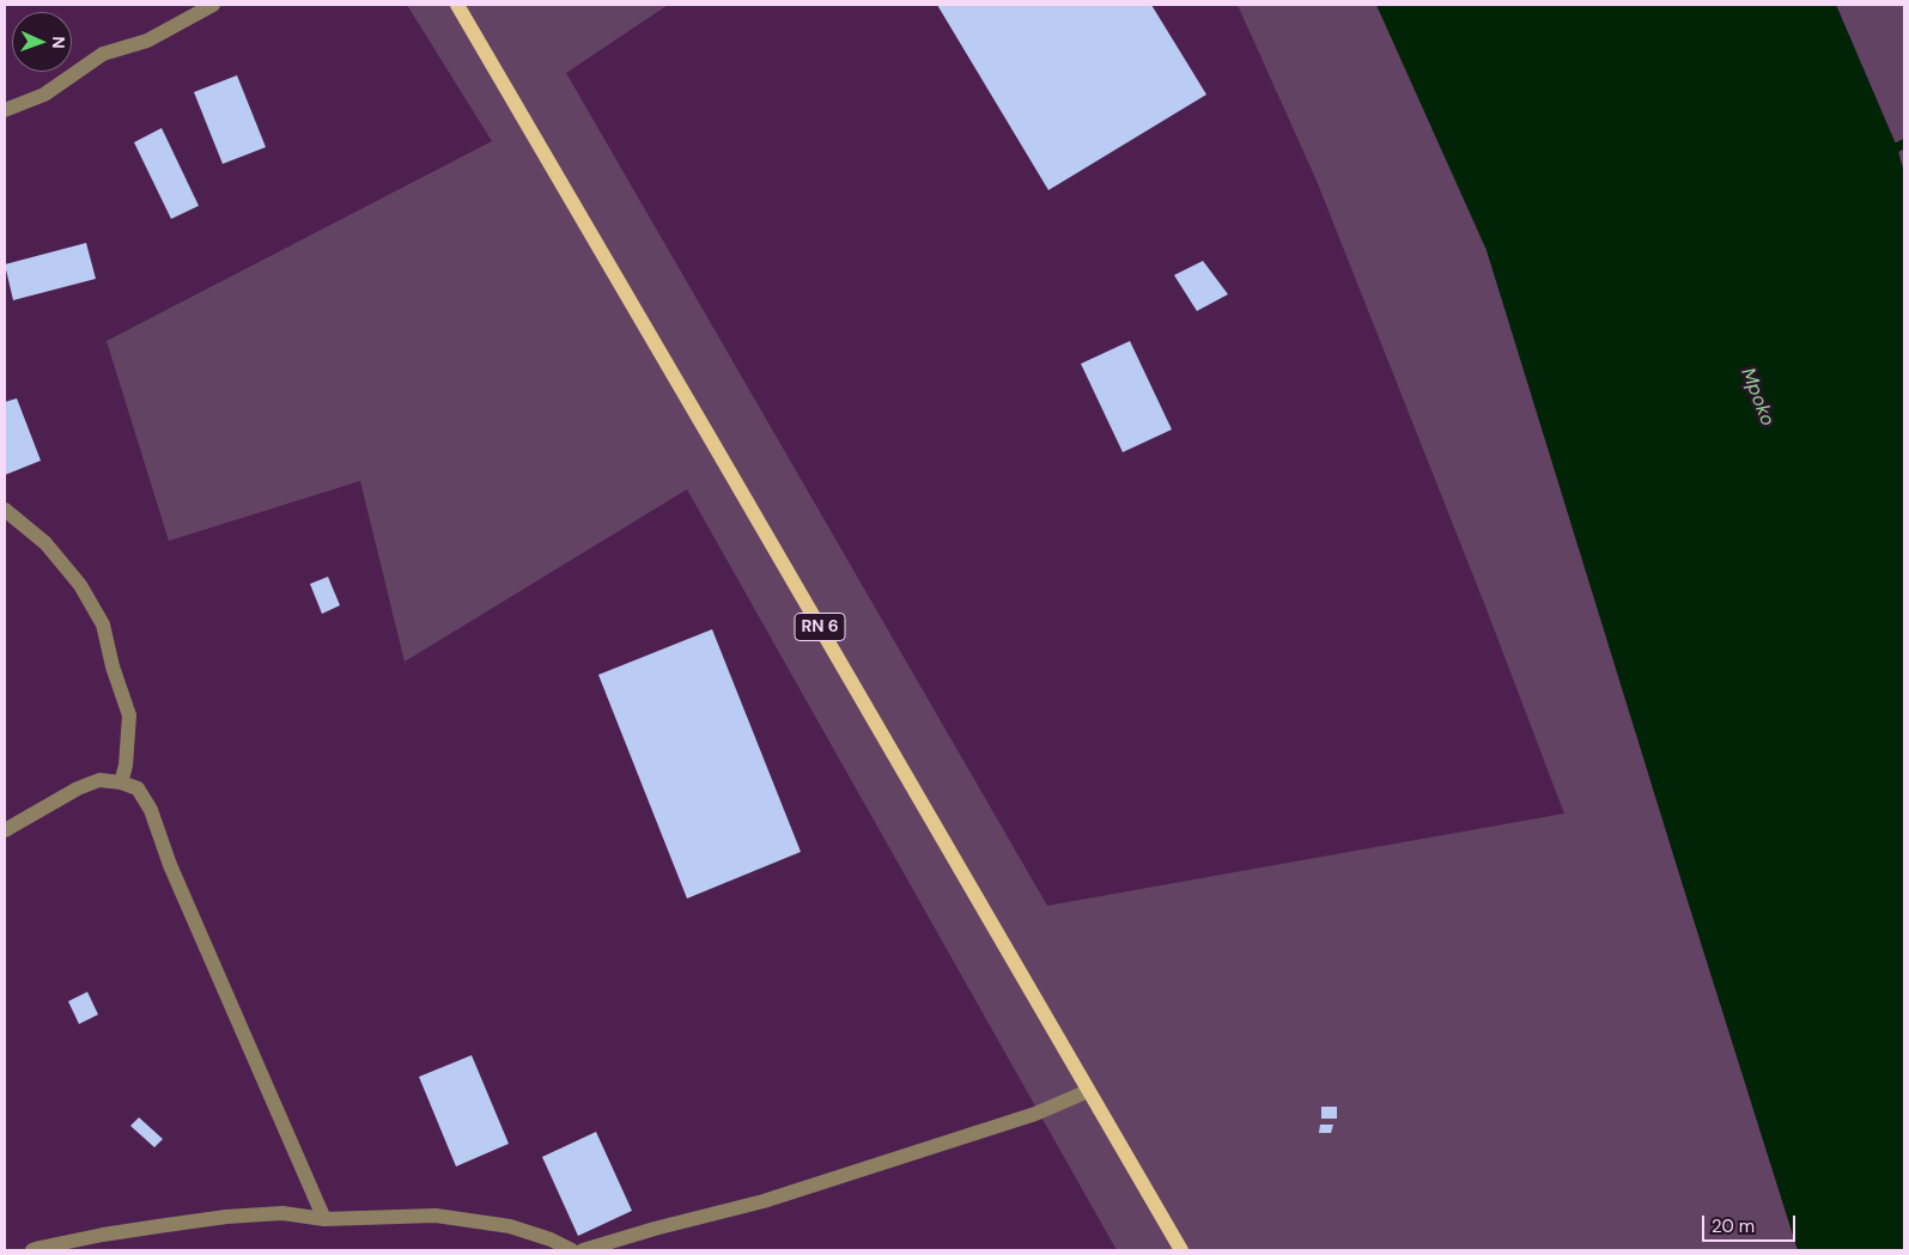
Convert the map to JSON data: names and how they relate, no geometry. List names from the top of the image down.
{
  "streets": {
    "main road": ["RN 6"]
  },
  "water": ["Mpoko"],
  "scale_bar": "20 m",
  "north": "right"
}
